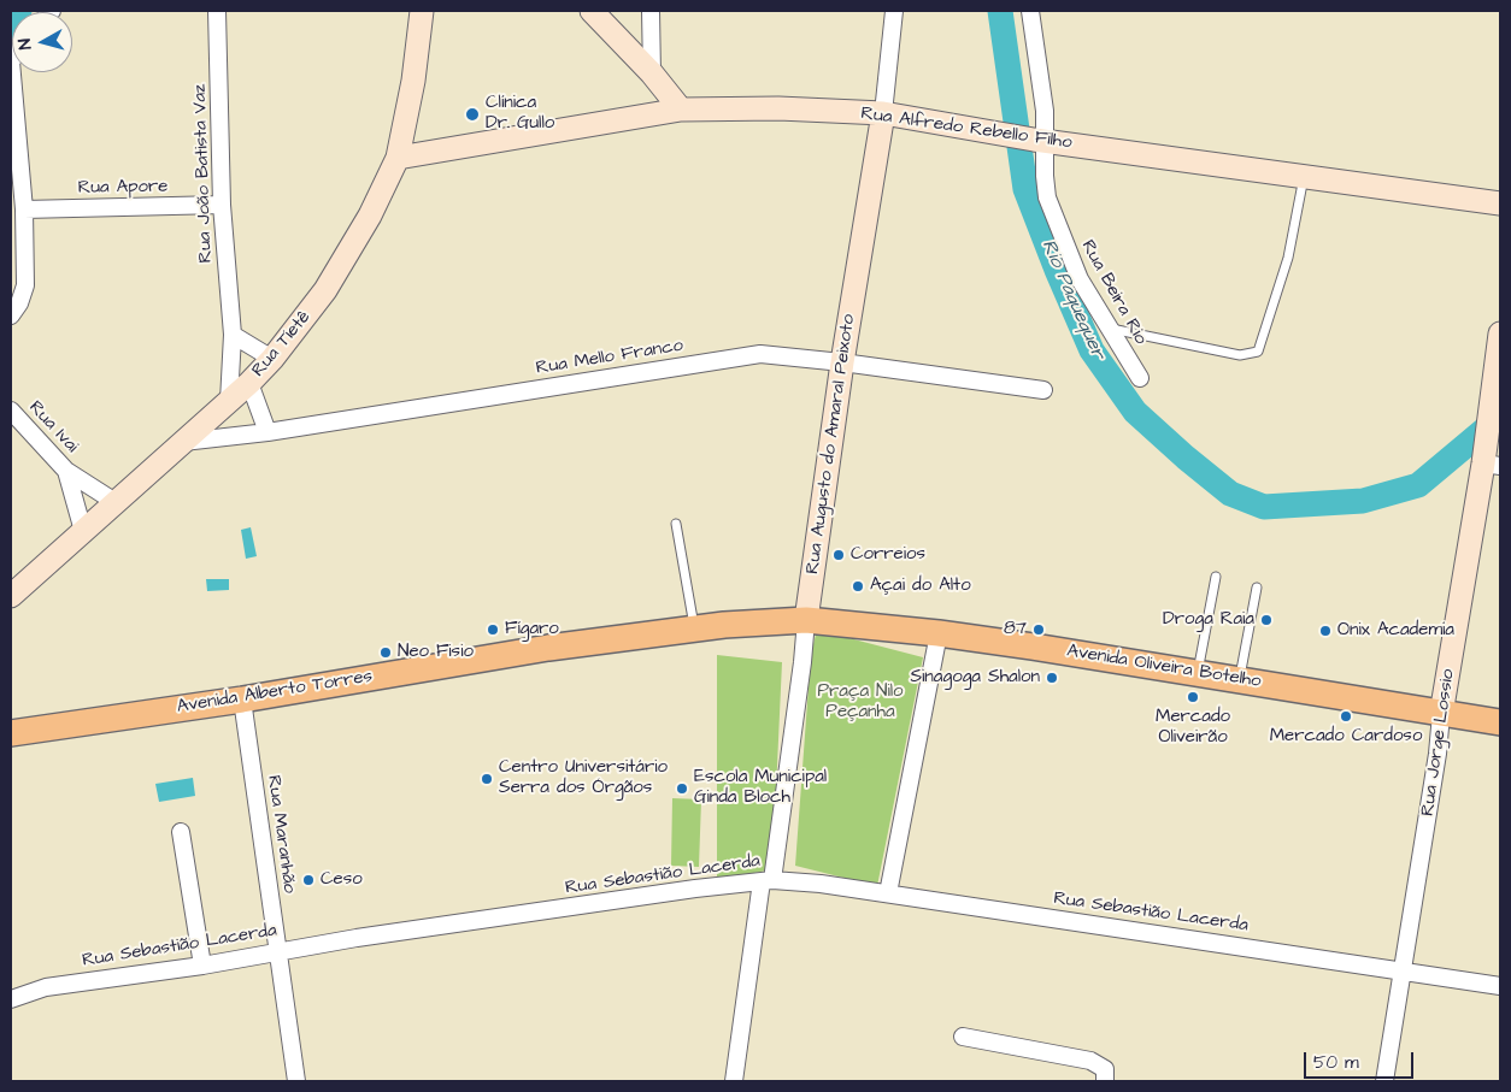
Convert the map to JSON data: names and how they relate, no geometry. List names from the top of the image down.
{
  "streets": {
    "main road": [
      "Rua Alfredo Rebello Filho",
      "Rua Tietê",
      "Rua Augusto do Amaral Peixoto",
      "Avenida Oliveira Botelho",
      "Avenida Alberto Torres",
      "Rua Jorge Lossio"
    ],
    "street": [
      "Rua João Batista Vaz",
      "Rua Apore",
      "Rua Beira Rio",
      "Rua Mello Franco",
      "Rua Ivai",
      "Rua Maranhão",
      "Rua Sebastião Lacerda"
    ]
  },
  "crossings": [
    ["Rua Alfredo Rebello Filho", "Rua Beira Rio"],
    ["Rua Alfredo Rebello Filho", "Rua Tietê"],
    ["Rua Alfredo Rebello Filho", "Rua Augusto do Amaral Peixoto"],
    ["Rua João Batista Vaz", "Rua Apore"],
    ["Rua João Batista Vaz", "Rua Tietê"],
    ["Rua Tietê", "Rua Mello Franco"],
    ["Rua Tietê", "Rua Ivai"],
    ["Rua Mello Franco", "Rua Augusto do Amaral Peixoto"],
    ["Rua Augusto do Amaral Peixoto", "Avenida Oliveira Botelho"],
    ["Rua Augusto do Amaral Peixoto", "Avenida Alberto Torres"],
    ["Rua Augusto do Amaral Peixoto", "Rua Sebastião Lacerda"],
    ["Avenida Oliveira Botelho", "Avenida Alberto Torres"],
    ["Avenida Oliveira Botelho", "Rua Jorge Lossio"],
    ["Avenida Alberto Torres", "Rua Maranhão"],
    ["Rua Jorge Lossio", "Rua Sebastião Lacerda"],
    ["Rua Maranhão", "Rua Sebastião Lacerda"]
  ],
  "water": ["Rio Paquequer"],
  "parks": ["Praça Nilo Peçanha"],
  "places": [
    "Clínica Dr. Gullo",
    "Correios",
    "Açai do Alto",
    "Droga Raia",
    "Fígaro",
    "87",
    "Onix Academia",
    "Neo Fisio",
    "Sinagoga Shalon",
    "Mercado Oliveirão",
    "Mercado Cardoso",
    "Centro Universitário Serra dos Órgãos",
    "Escola Municipal Ginda Bloch",
    "Ceso"
  ],
  "scale_bar": "50 m",
  "north": "left"
}
